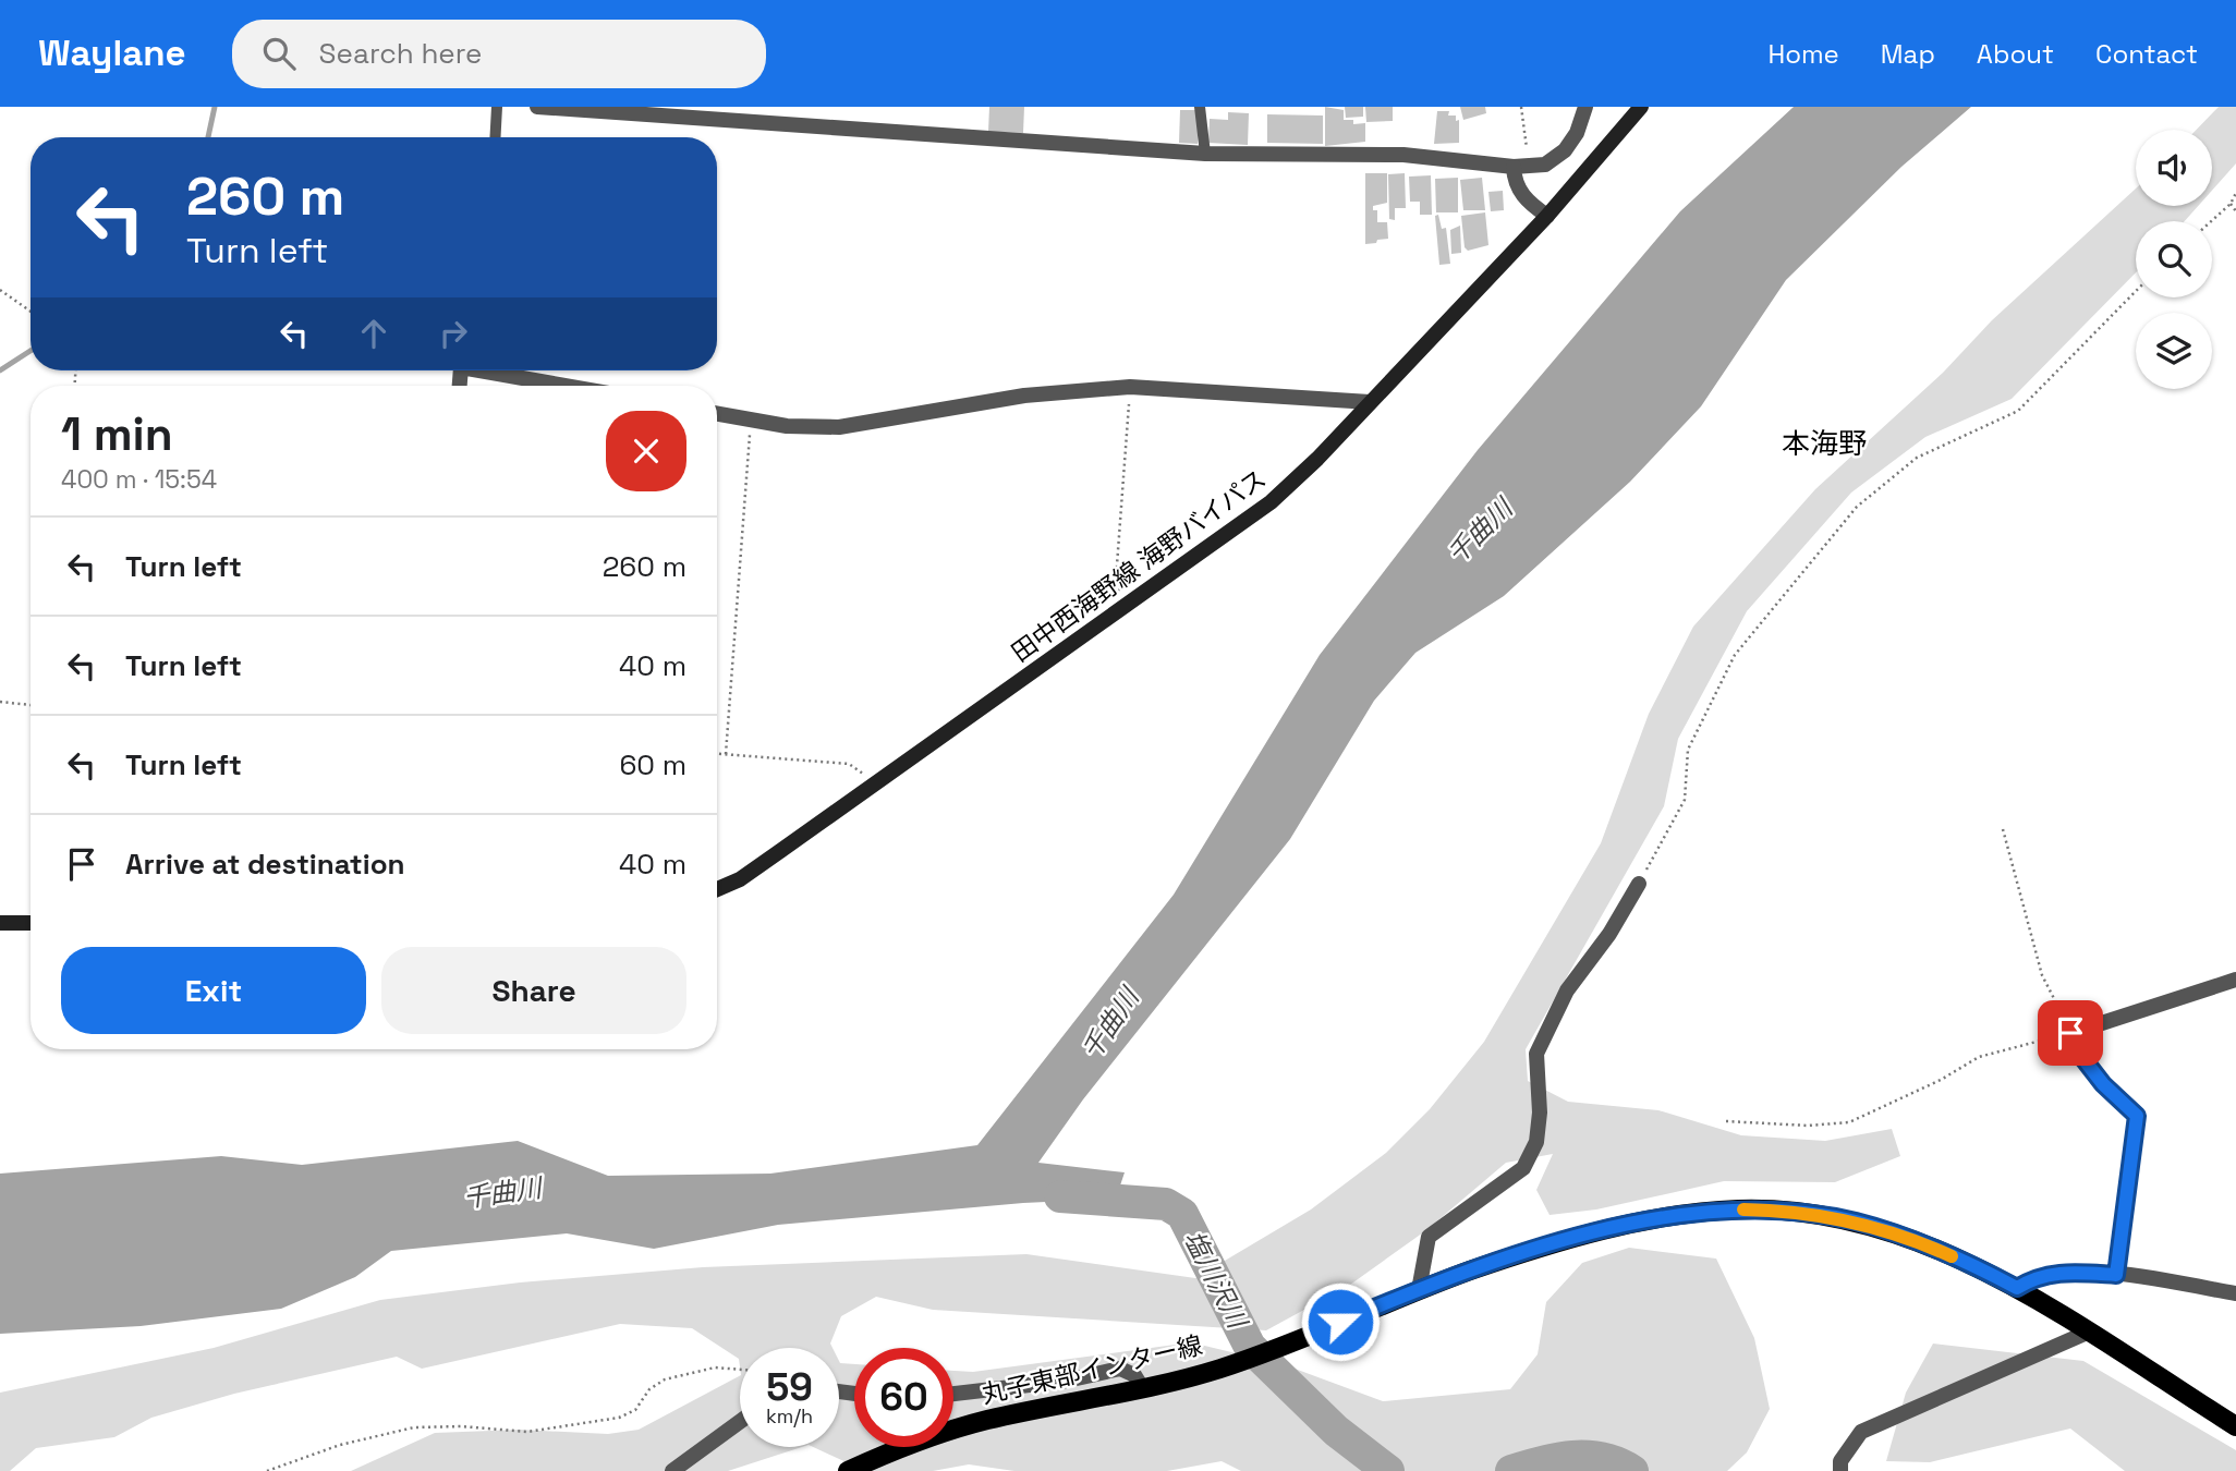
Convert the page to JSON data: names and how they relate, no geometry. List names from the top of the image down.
{
  "streets": {
    "main road": ["丸子東部インター線"],
    "street": ["田中西海野線 海野バイパス"]
  },
  "districts": ["本海野"],
  "water": ["千曲川", "塩川沢川"],
  "page": {
    "header": "Waylane",
    "search": "Search here",
    "nav": [
      "Home",
      "Map",
      "About",
      "Contact"
    ],
    "turn": ["260 m", "Turn left"],
    "heading": ["1 min", "400 m · 15:54"],
    "list": [
      {
        "name": "Turn left",
        "value": "260 m"
      },
      {
        "name": "Turn left",
        "value": "40 m"
      },
      {
        "name": "Turn left",
        "value": "60 m"
      },
      {
        "name": "Arrive at destination",
        "value": "40 m"
      }
    ],
    "buttons": ["Exit", "Share"],
    "speed": "59 km/h",
    "limit": "60"
  }
}
